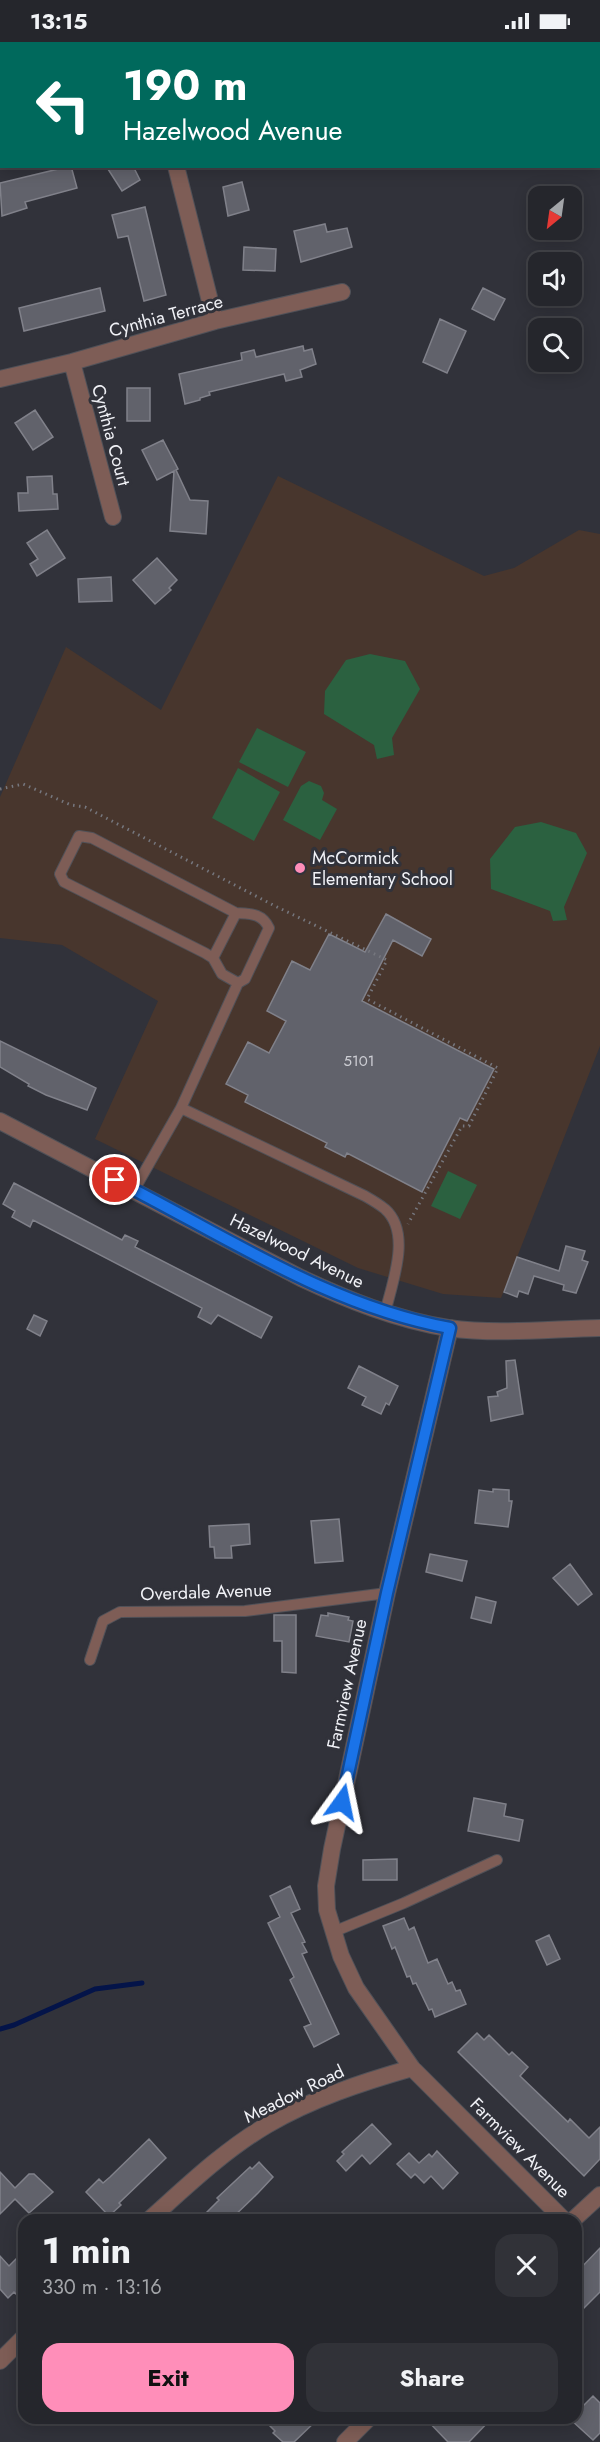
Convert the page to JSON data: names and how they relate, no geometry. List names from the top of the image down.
{
  "streets": {
    "street": [
      "Cynthia Terrace",
      "Cynthia Court",
      "Hazelwood Avenue",
      "Farmview Avenue",
      "Meadow Road"
    ],
    "lane": ["Overdale Avenue"]
  },
  "crossings": [
    ["Cynthia Terrace", "Cynthia Court"],
    ["Hazelwood Avenue", "Farmview Avenue"],
    ["Overdale Avenue", "Farmview Avenue"],
    ["Farmview Avenue", "Meadow Road"]
  ],
  "places": ["McCormick Elementary School"],
  "house_numbers": ["5101"],
  "north": "bottom left",
  "page": {
    "status": "13:15",
    "turn": ["190 m", "Hazelwood Avenue"],
    "heading": ["1 min", "330 m · 13:16"],
    "buttons": ["Exit", "Share"]
  }
}
